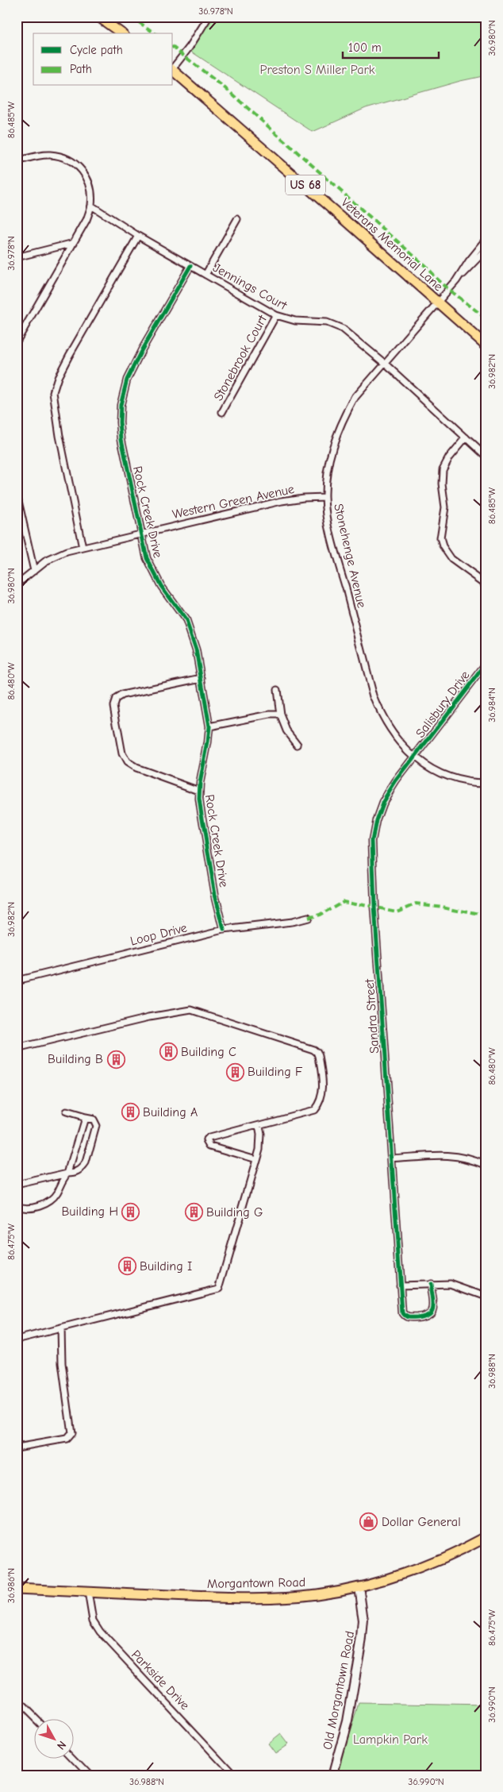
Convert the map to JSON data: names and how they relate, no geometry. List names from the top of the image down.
{
  "streets": {
    "main road": ["US 68", "Veterans Memorial Lane", "Morgantown Road"],
    "street": [
      "Jennings Court",
      "Stonebrook Court",
      "Western Green Avenue",
      "Rock Creek Drive",
      "Stonehenge Avenue",
      "Salisbury Drive",
      "Loop Drive",
      "Sandra Street",
      "Parkside Drive",
      "Old Morgantown Road"
    ]
  },
  "crossings": [
    ["Veterans Memorial Lane", "Stonehenge Avenue"],
    ["Jennings Court", "Stonebrook Court"],
    ["Jennings Court", "Rock Creek Drive"],
    ["Jennings Court", "Stonehenge Avenue"],
    ["Western Green Avenue", "Rock Creek Drive"],
    ["Western Green Avenue", "Stonehenge Avenue"],
    ["Rock Creek Drive", "Loop Drive"],
    ["Stonehenge Avenue", "Salisbury Drive"],
    ["Stonehenge Avenue", "Sandra Street"],
    ["Salisbury Drive", "Sandra Street"],
    ["Morgantown Road", "Parkside Drive"],
    ["Morgantown Road", "Old Morgantown Road"]
  ],
  "parks": ["Preston S Miller Park", "Lampkin Park"],
  "places": {
    "building": [
      "Building C",
      "Building B",
      "Building F",
      "Building A",
      "Building H",
      "Building G",
      "Building I"
    ],
    "shop": ["Dollar General"]
  },
  "legend": ["Cycle path", "Path"],
  "scale_bar": "100 m",
  "north": "bottom right",
  "coordinates": [
    "36.978°N",
    "36.980°N",
    "86.485°W",
    "36.982°N",
    "86.480°W",
    "36.984°N",
    "86.475°W",
    "36.988°N",
    "36.986°N",
    "36.990°N"
  ]
}
